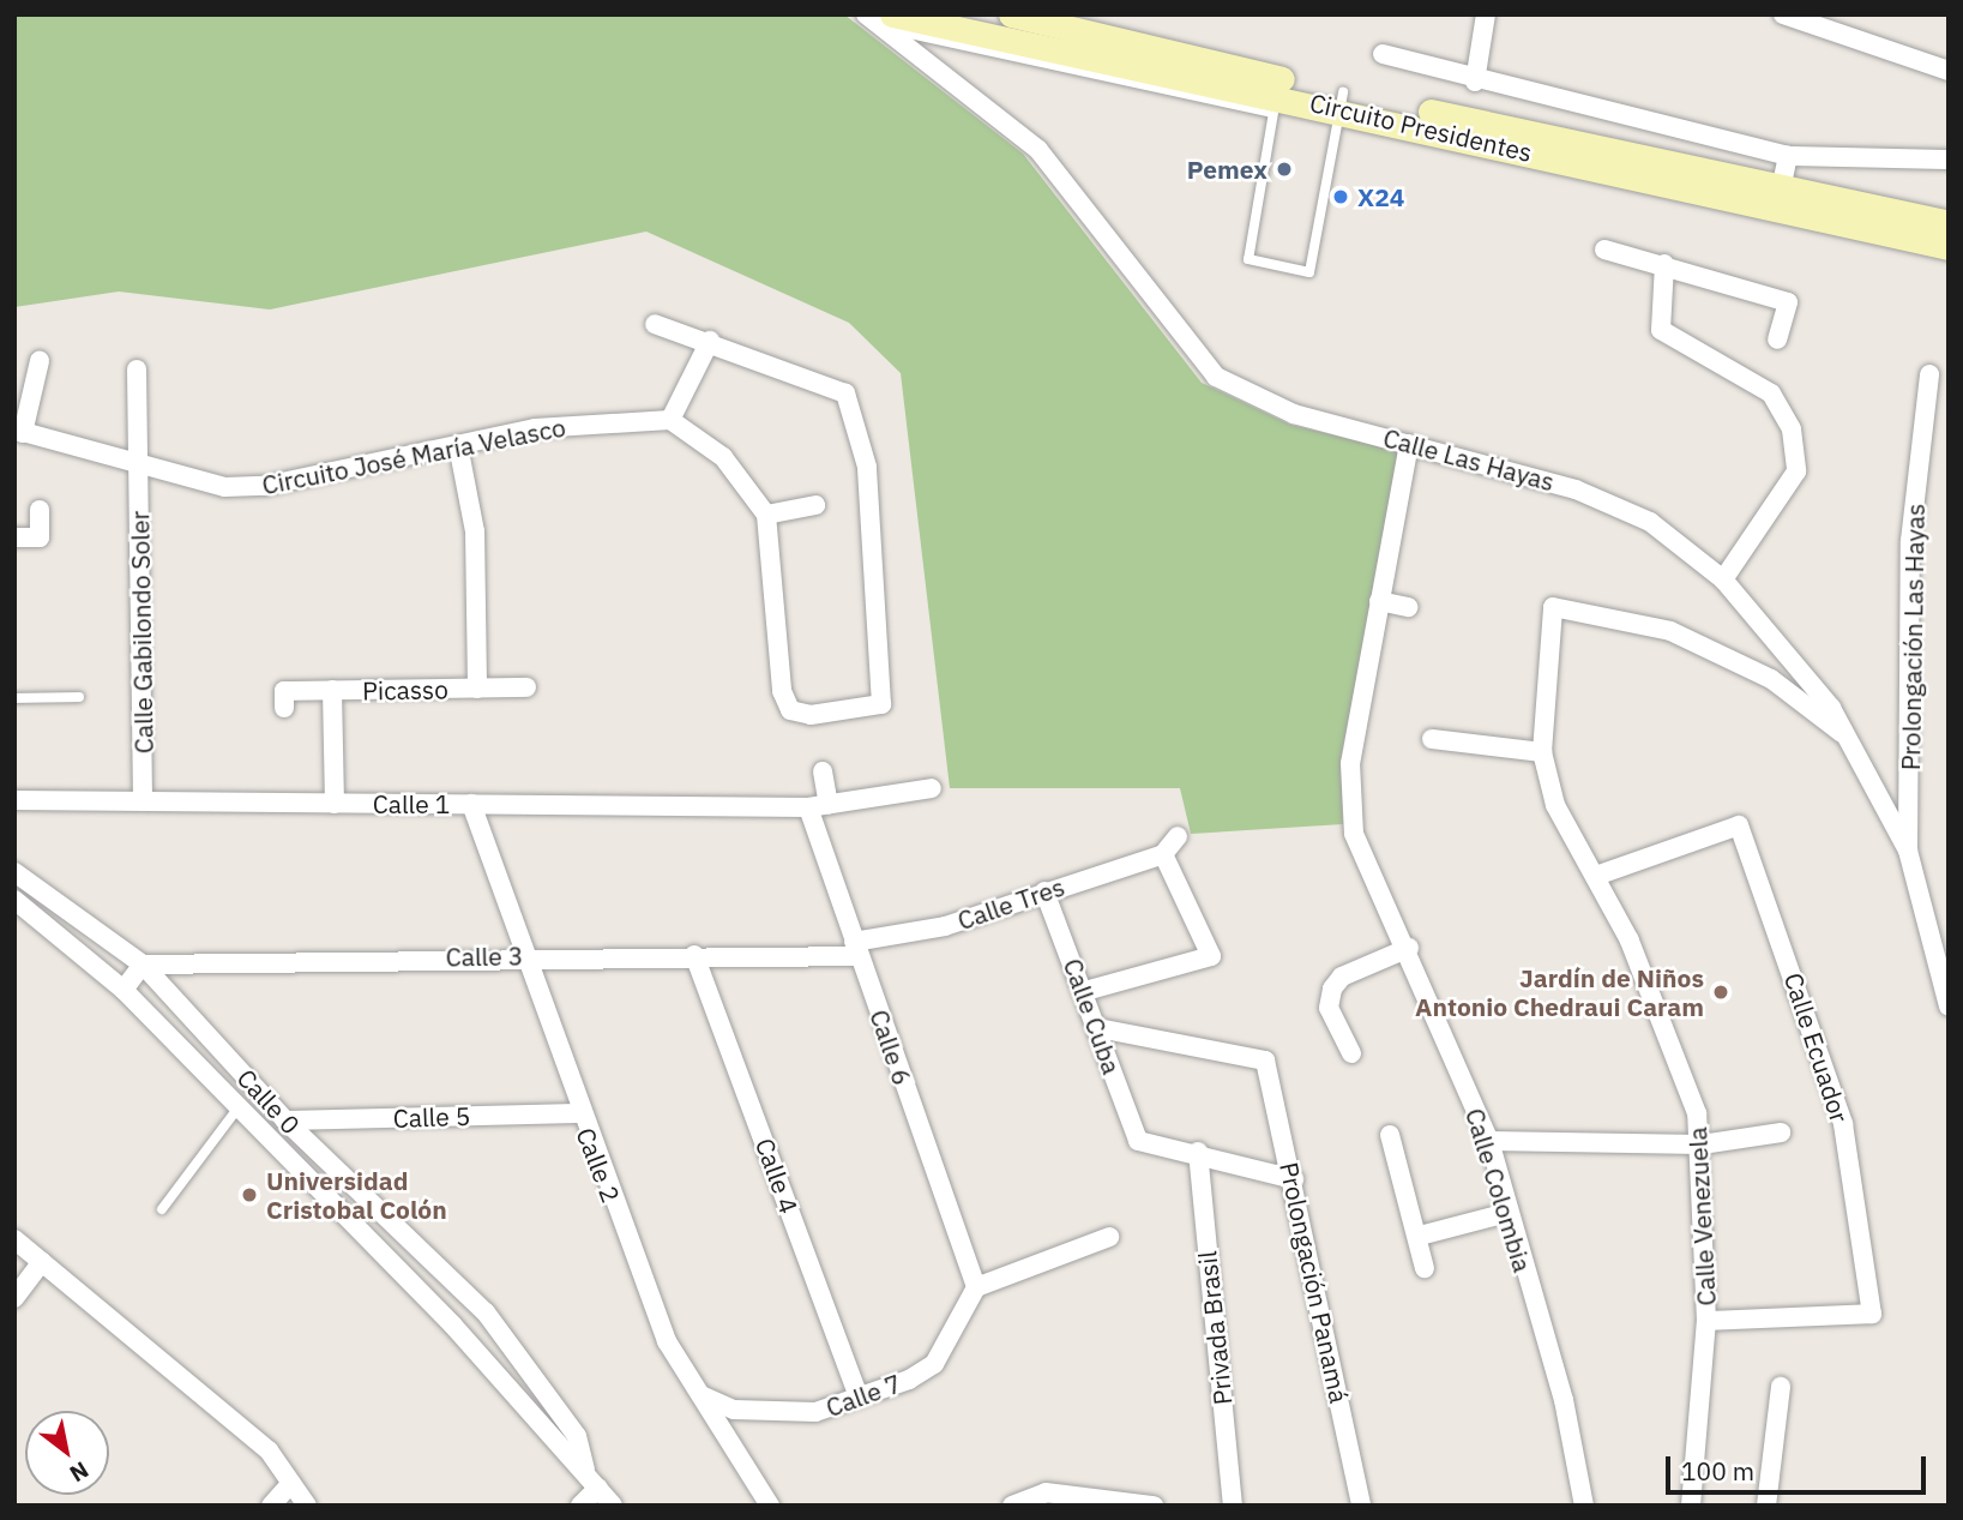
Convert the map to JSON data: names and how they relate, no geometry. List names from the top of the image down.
{
  "streets": {
    "main road": ["Circuito Presidentes"],
    "street": [
      "Circuito José María Velasco",
      "Calle Las Hayas",
      "Calle Gabilondo Soler",
      "Prolongación Las Hayas",
      "Picasso",
      "Calle 1",
      "Calle Tres",
      "Calle 3",
      "Calle Cuba",
      "Calle 6",
      "Calle Ecuador",
      "Calle 0",
      "Calle 5",
      "Calle 2",
      "Calle 4",
      "Calle Colombia",
      "Calle Venezuela",
      "Prolongación Panamá",
      "Privada Brasil",
      "Calle 7"
    ]
  },
  "crossings": [
    ["Circuito Presidentes", "Calle Las Hayas"],
    ["Circuito José María Velasco", "Calle Gabilondo Soler"],
    ["Calle Las Hayas", "Prolongación Las Hayas"],
    ["Calle Las Hayas", "Calle Colombia"],
    ["Calle Las Hayas", "Calle Venezuela"],
    ["Calle Gabilondo Soler", "Calle 1"],
    ["Calle 1", "Calle 6"],
    ["Calle 1", "Calle 2"],
    ["Calle Tres", "Calle 3"],
    ["Calle Tres", "Calle Cuba"],
    ["Calle Tres", "Calle 6"],
    ["Calle 3", "Calle 6"],
    ["Calle 3", "Calle 0"],
    ["Calle 3", "Calle 2"],
    ["Calle 3", "Calle 4"],
    ["Calle Cuba", "Prolongación Panamá"],
    ["Calle Cuba", "Privada Brasil"],
    ["Calle 6", "Calle 7"],
    ["Calle Ecuador", "Calle Venezuela"],
    ["Calle 0", "Calle 5"],
    ["Calle 5", "Calle 2"],
    ["Calle 2", "Calle 7"],
    ["Calle 4", "Calle 7"]
  ],
  "places": [
    "Pemex",
    "X24",
    "Jardín de Niños Antonio Chedraui Caram",
    "Universidad Cristobal Colón"
  ],
  "scale_bar": "100 m",
  "north": "bottom right"
}
